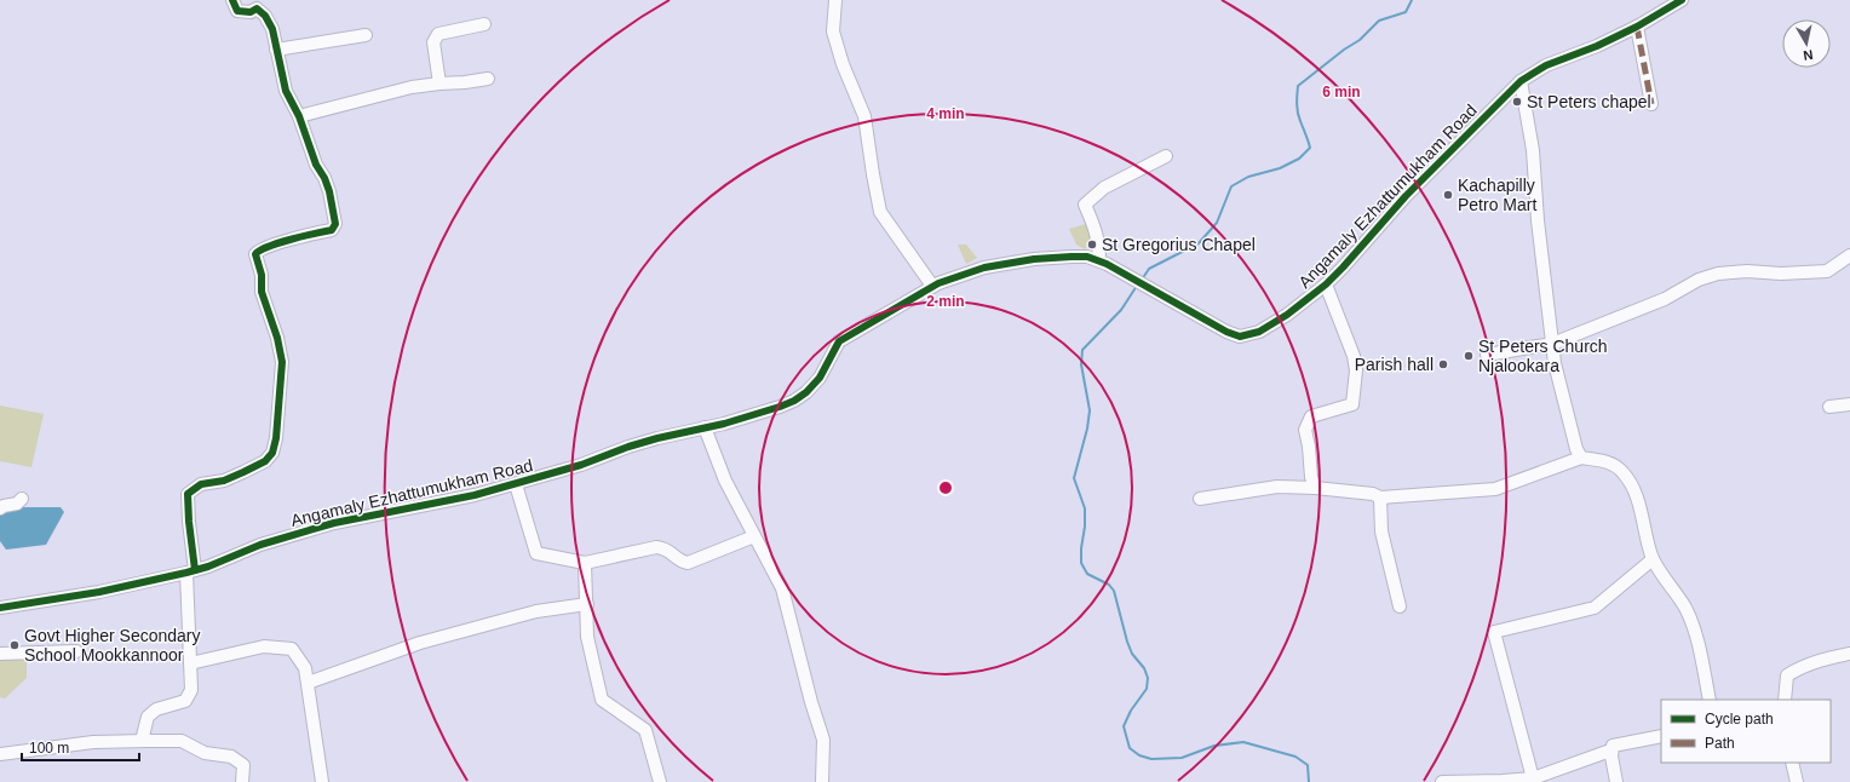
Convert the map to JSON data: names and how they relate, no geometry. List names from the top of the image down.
{
  "streets": {
    "street": ["Angamaly Ezhattumukham Road"]
  },
  "places": [
    "St Peters chapel",
    "Kachapilly Petro Mart",
    "St Gregorius Chapel",
    "St Peters Church Njalookara",
    "Parish hall",
    "Govt Higher Secondary School Mookkannoor"
  ],
  "legend": ["Cycle path", "Path"],
  "scale_bar": "100 m",
  "north": "bottom",
  "rings": ["6 min", "4 min", "2 min"]
}
